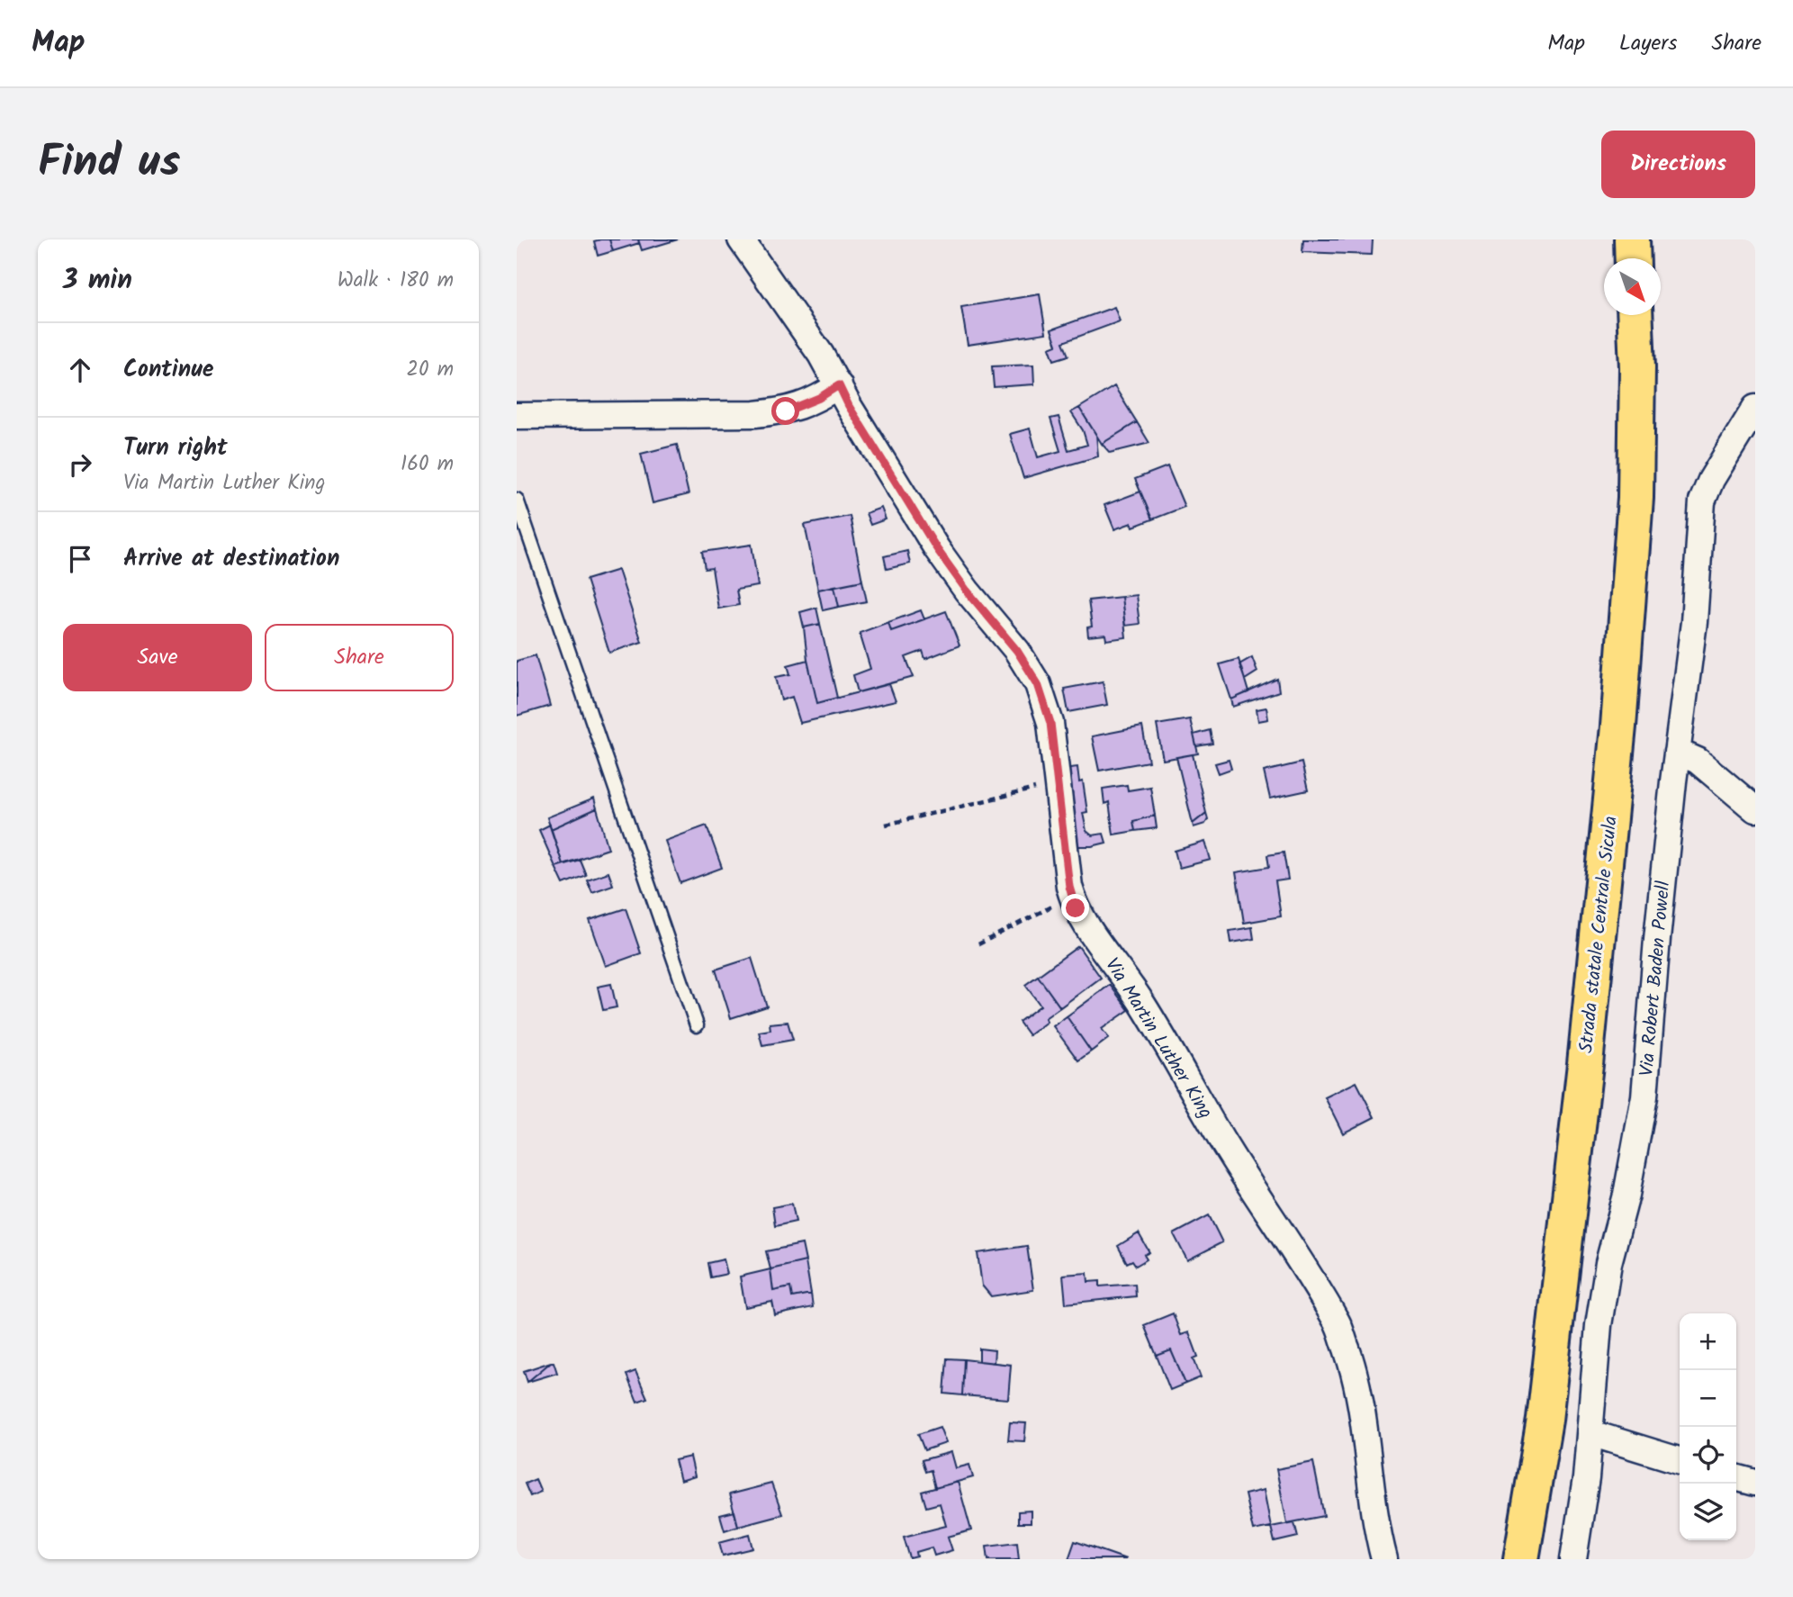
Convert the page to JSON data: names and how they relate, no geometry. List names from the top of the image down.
{
  "streets": {
    "main road": ["Strada statale Centrale Sicula"],
    "street": ["Via Robert Baden Powell", "Via Martin Luther King"]
  },
  "north": "bottom right",
  "page": {
    "header": "Map",
    "nav": ["Map", "Layers", "Share"],
    "title": "Find us",
    "buttons": [
      "Directions",
      ["Save", "Share"]
    ],
    "heading": ["3 min", "Walk · 180 m"],
    "list": [
      ["Continue", "20 m"],
      ["Turn right", "Via Martin Luther King", "160 m"],
      "Arrive at destination"
    ],
    "map_buttons": ["+", "−"]
  }
}
